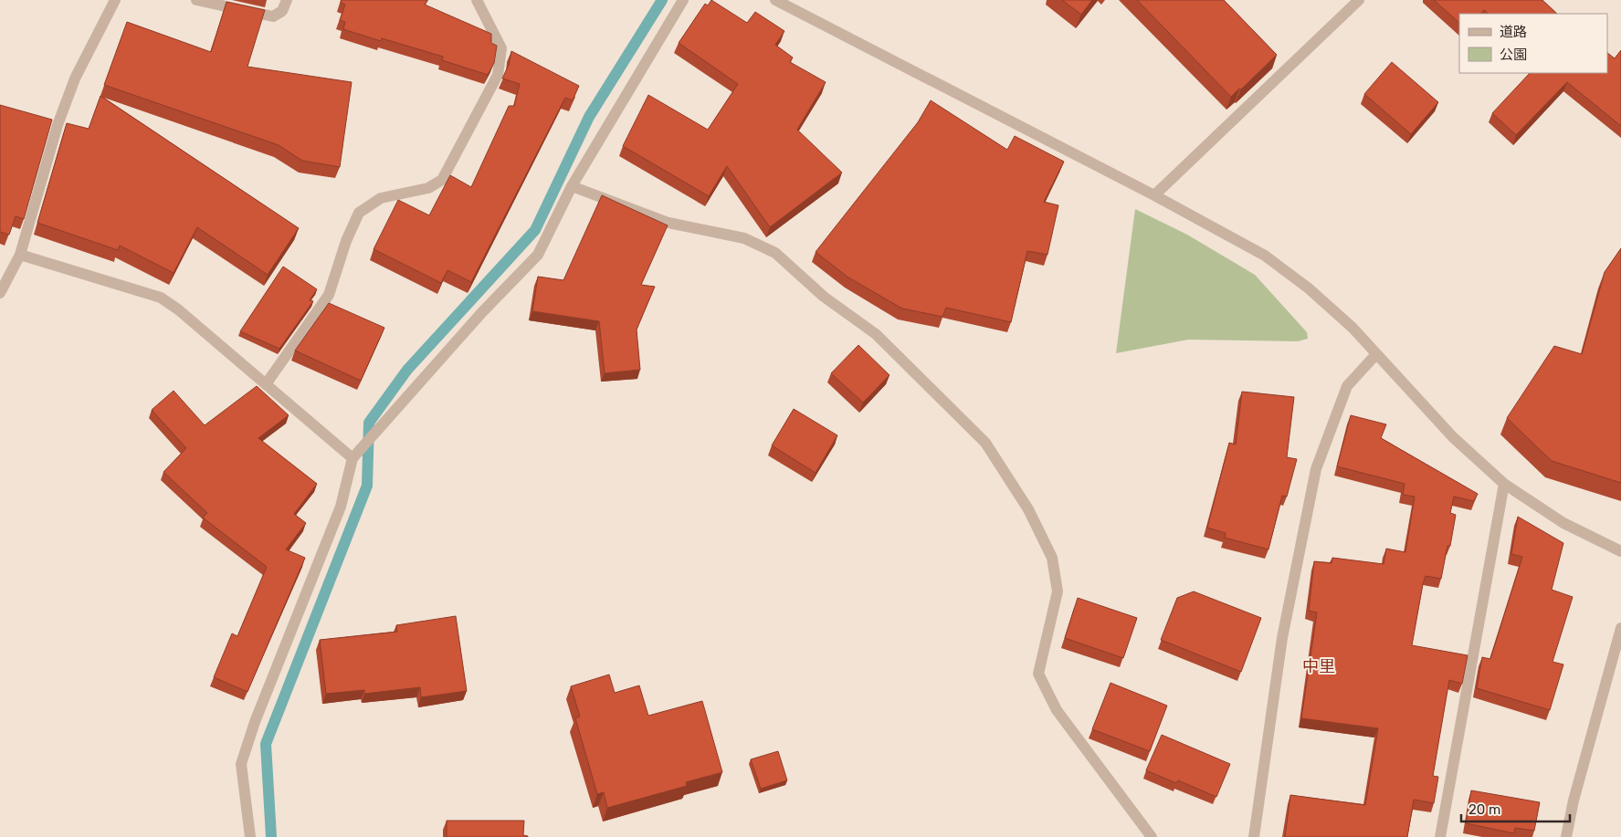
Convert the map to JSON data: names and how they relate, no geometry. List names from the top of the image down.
{
  "districts": ["中里"],
  "legend": ["道路", "公園"],
  "scale_bar": "20 m"
}
